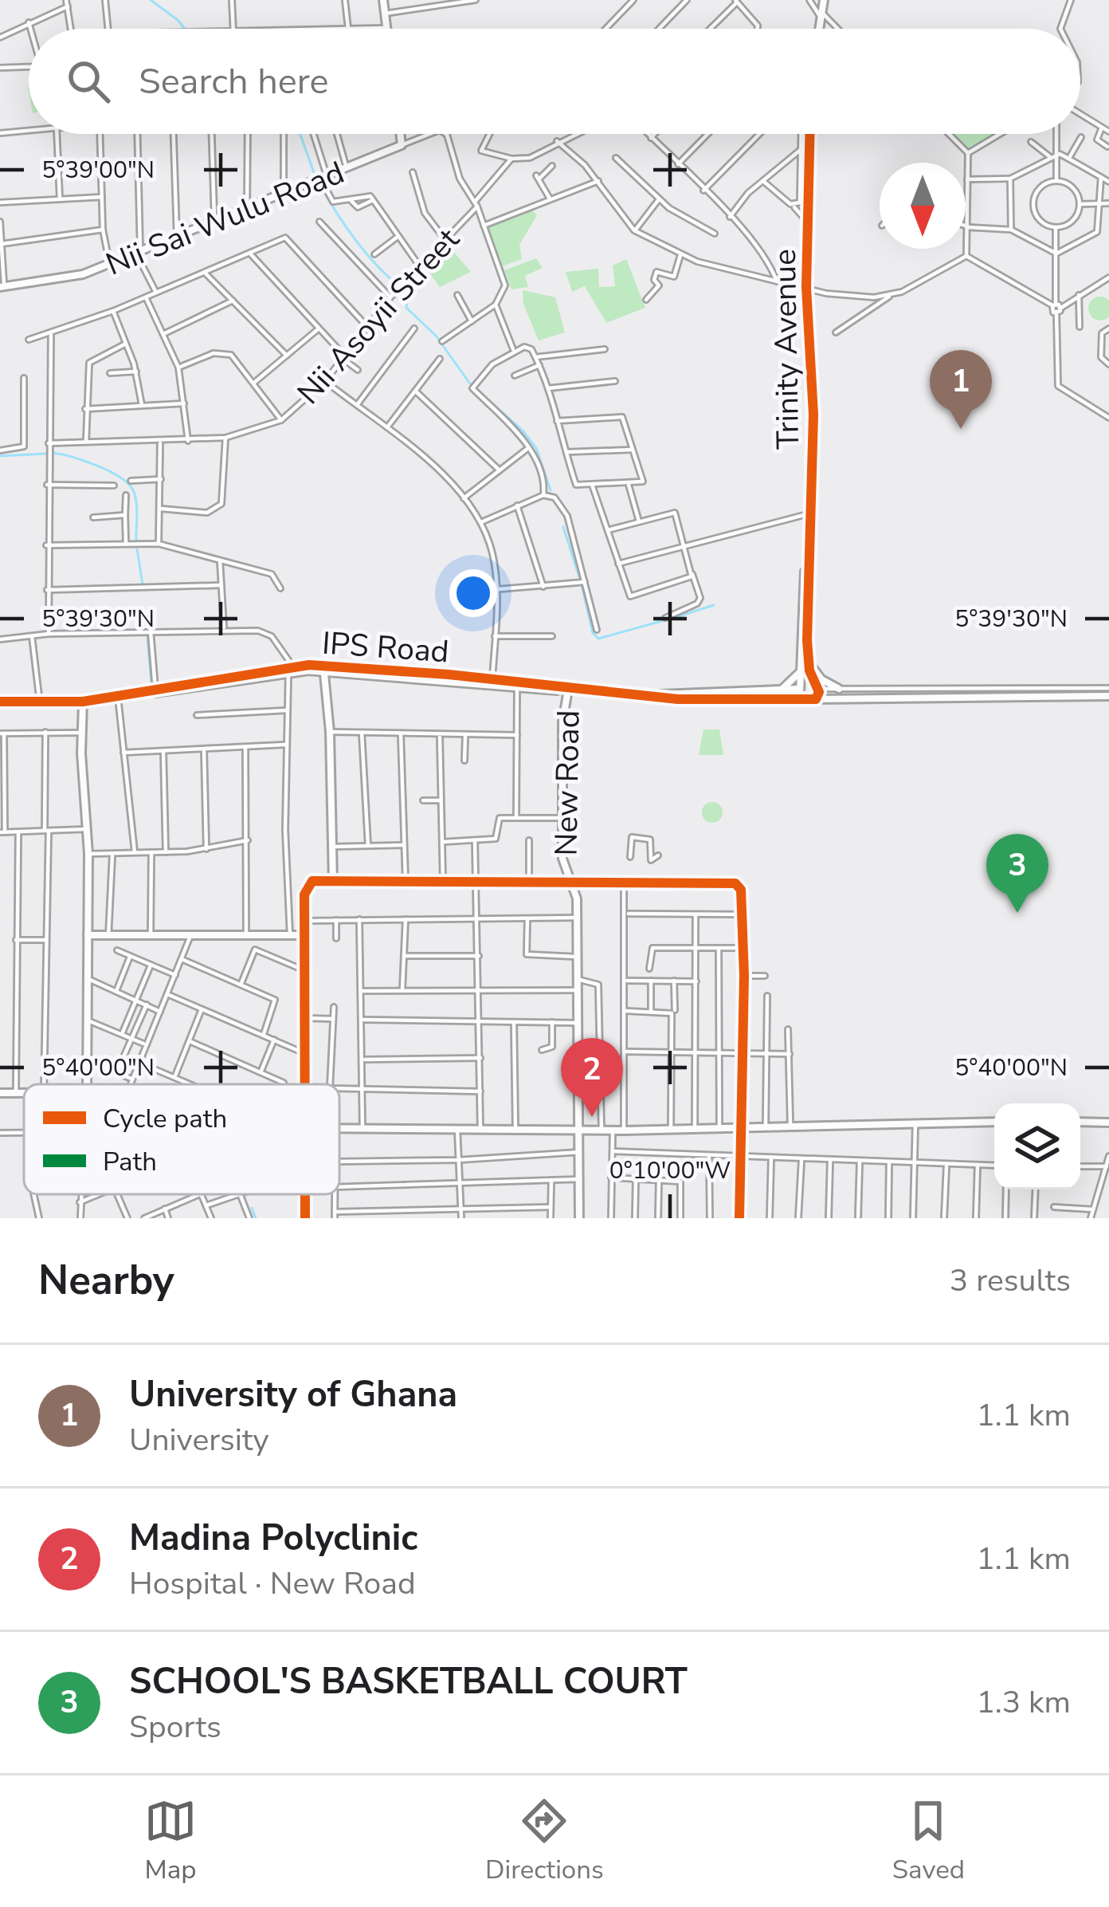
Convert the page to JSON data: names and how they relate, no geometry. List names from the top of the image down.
{
  "streets": {
    "street": [
      "Nii Sai Wulu Road",
      "Nii Asoyii Street",
      "Trinity Avenue",
      "IPS Road",
      "New Road"
    ]
  },
  "crossings": [
    ["Nii Sai Wulu Road", "Nii Asoyii Street"],
    ["Trinity Avenue", "IPS Road"],
    ["IPS Road", "New Road"]
  ],
  "legend": ["Cycle path", "Path"],
  "north": "bottom",
  "page": {
    "search": "Search here",
    "pins": ["1", "3", "2"],
    "heading": ["Nearby", "3 results"],
    "list": [
      {
        "mark": "1",
        "name": "University of Ghana",
        "note": "University",
        "value": "1.1 km"
      },
      {
        "mark": "2",
        "name": "Madina Polyclinic",
        "note": "Hospital · New Road",
        "value": "1.1 km"
      },
      {
        "mark": "3",
        "name": "SCHOOL'S BASKETBALL COURT",
        "note": "Sports",
        "value": "1.3 km"
      }
    ],
    "nav": ["Map", "Directions", "Saved"]
  },
  "coordinates": [
    "5°39'00\"N",
    "5°39'30\"N",
    "5°40'00\"N",
    "0°10'00\"W"
  ]
}
